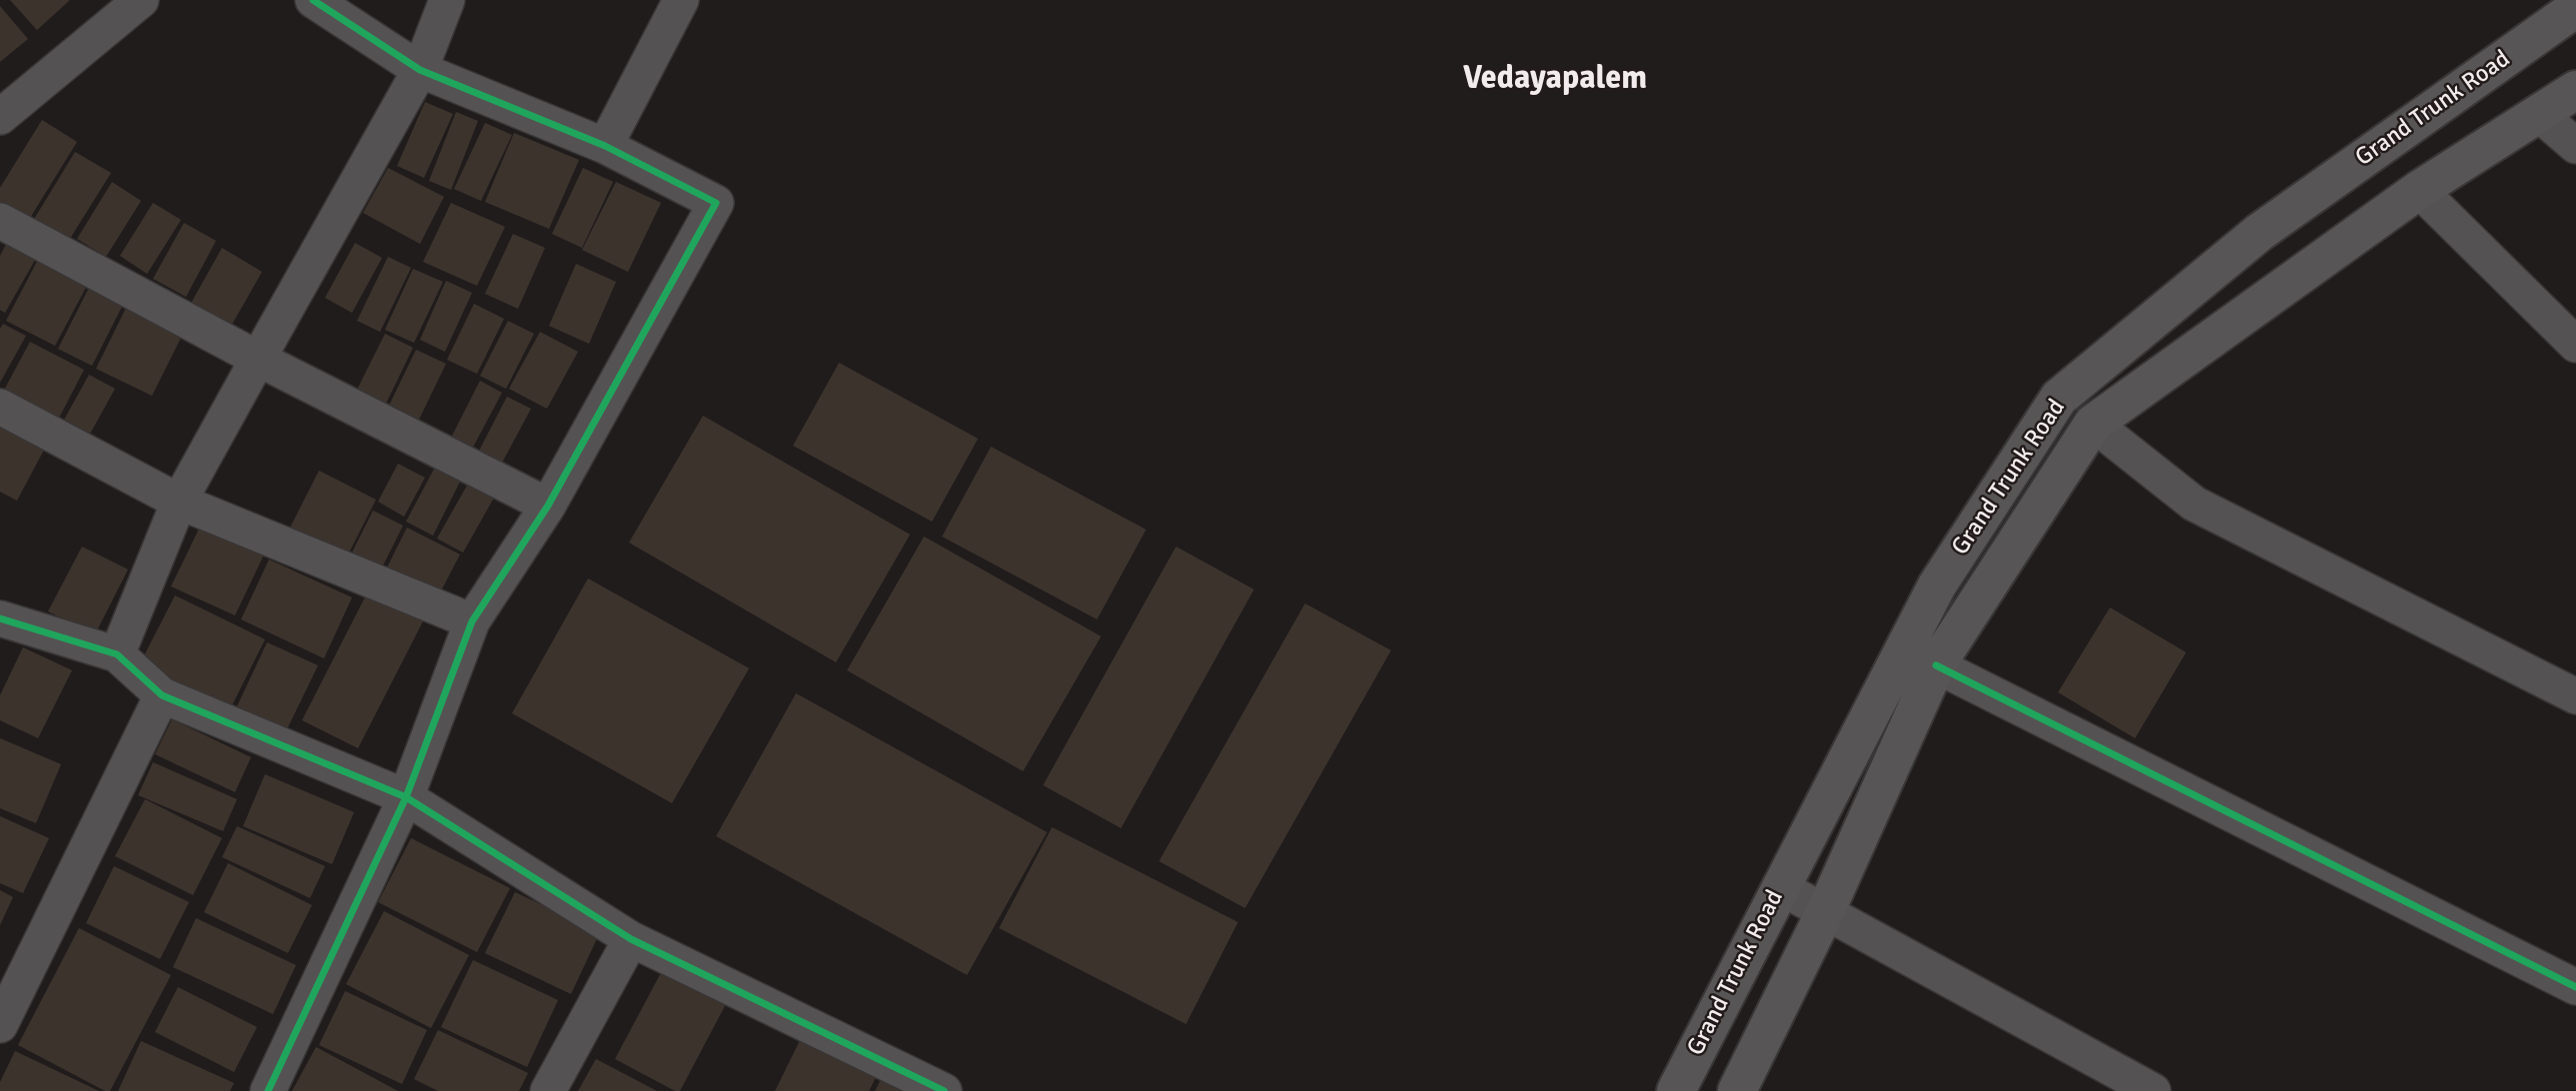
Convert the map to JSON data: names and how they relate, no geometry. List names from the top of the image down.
{
  "streets": {
    "main road": ["Grand Trunk Road"]
  },
  "districts": ["Vedayapalem"]
}
